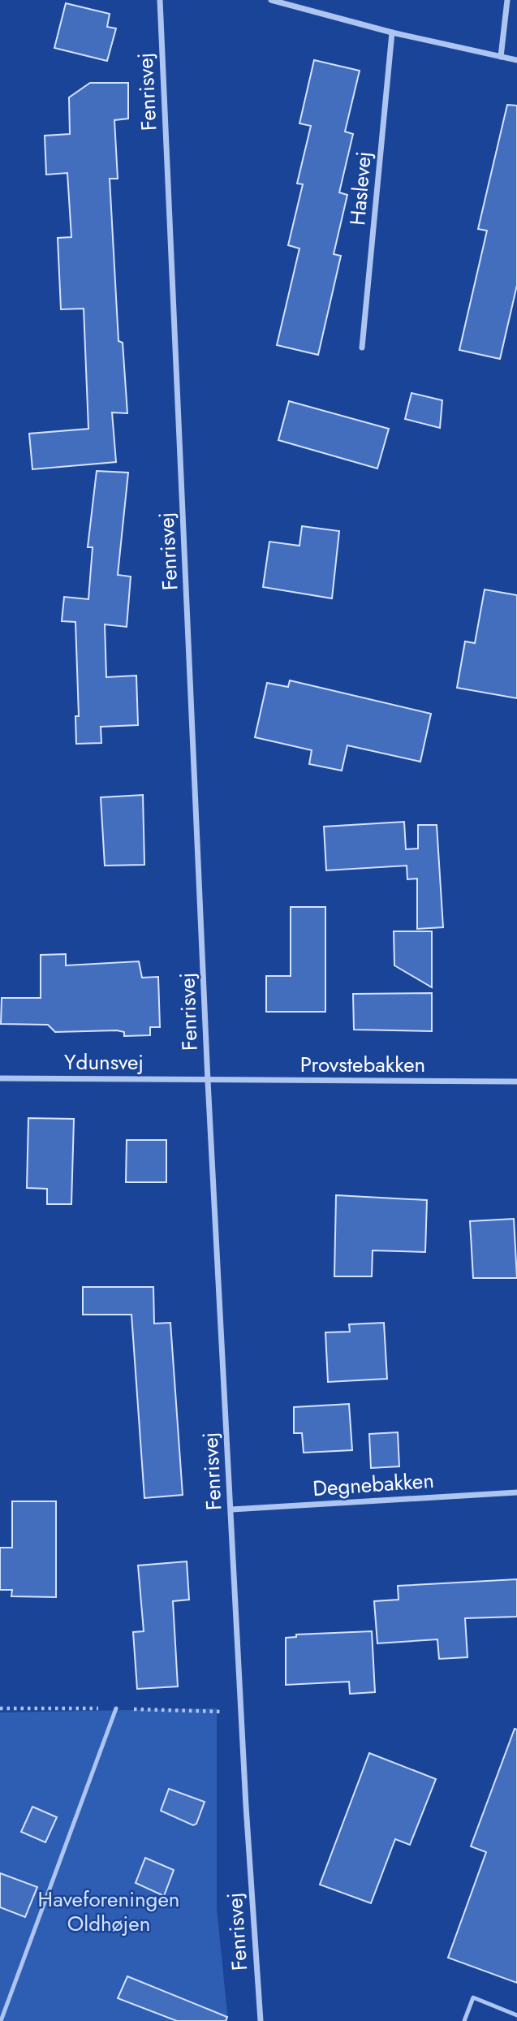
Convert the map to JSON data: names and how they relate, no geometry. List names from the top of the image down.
{
  "streets": {
    "street": [
      "Fenrisvej",
      "Haslevej",
      "Ydunsvej",
      "Provstebakken",
      "Degnebakken"
    ]
  },
  "crossings": [
    ["Fenrisvej", "Ydunsvej"],
    ["Fenrisvej", "Provstebakken"],
    ["Fenrisvej", "Degnebakken"],
    ["Ydunsvej", "Provstebakken"]
  ],
  "parks": ["Haveforeningen Oldhøjen"]
}
